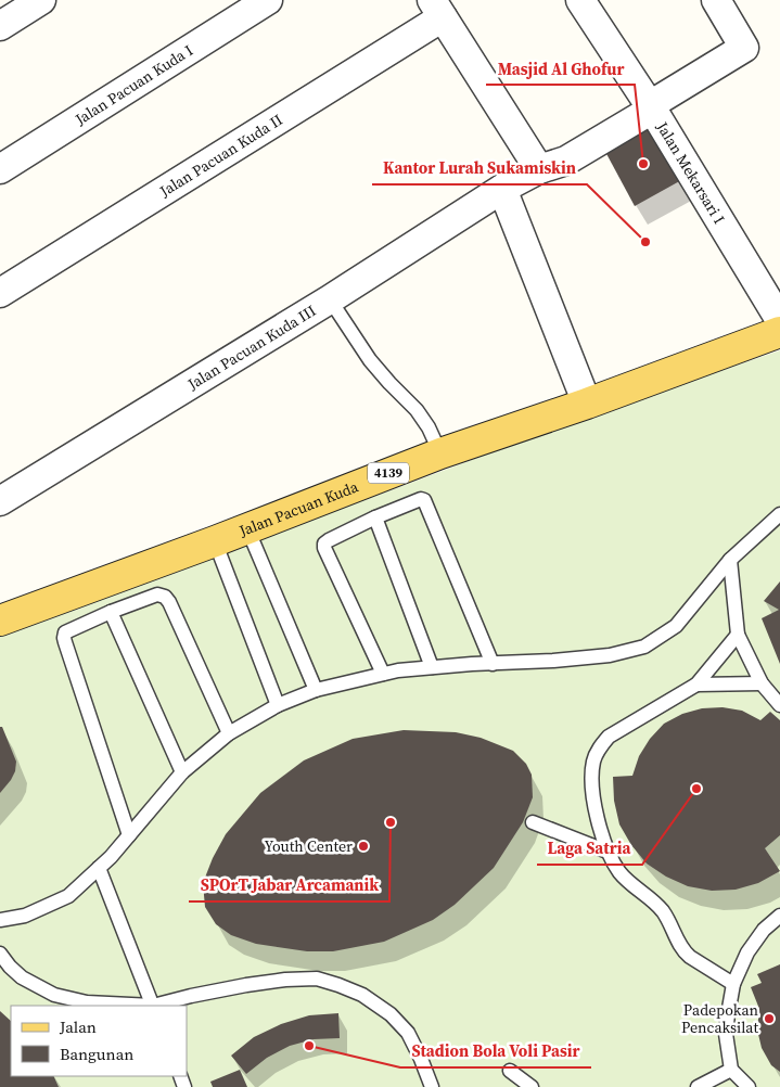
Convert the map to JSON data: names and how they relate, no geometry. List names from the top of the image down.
{
  "streets": {
    "main road": ["4139", "Jalan Pacuan Kuda"],
    "street": [
      "Jalan Pacuan Kuda I",
      "Jalan Pacuan Kuda II",
      "Jalan Mekarsari I",
      "Jalan Pacuan Kuda III"
    ]
  },
  "crossings": [
    ["Jalan Mekarsari I", "Jalan Pacuan Kuda III"],
    ["Jalan Mekarsari I", "Jalan Pacuan Kuda"]
  ],
  "places": [
    "Masjid Al Ghofur",
    "Kantor Lurah Sukamiskin",
    "Laga Satria",
    "SPOrT Jabar Arcamanik",
    "Youth Center",
    "Padepokan Pencaksilat",
    "Stadion Bola Voli Pasir"
  ],
  "legend": ["Jalan", "Bangunan"]
}
